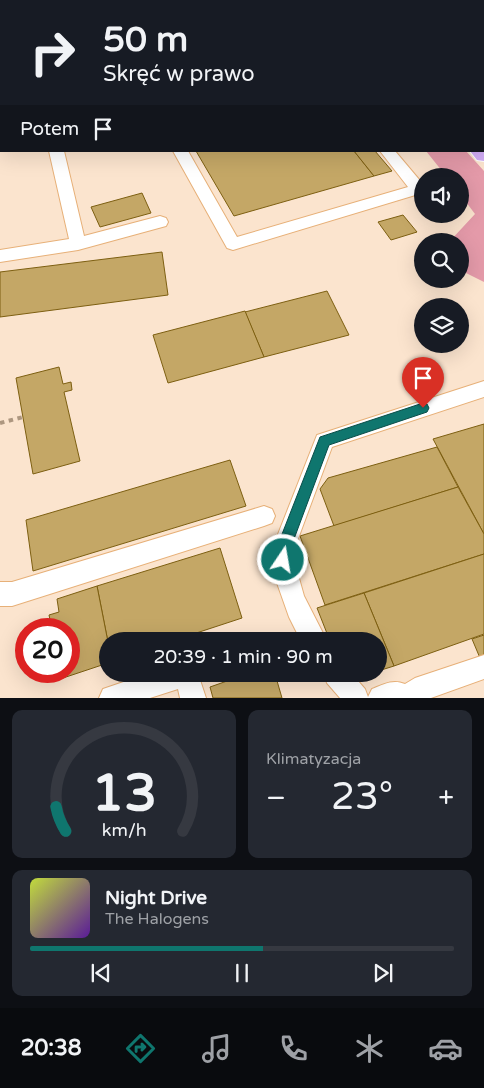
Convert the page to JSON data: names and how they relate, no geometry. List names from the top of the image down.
{
  "page": {
    "turn": ["50 m", "Skręć w prawo"],
    "then": "Potem",
    "limit": "20",
    "trip": "20:39 · 1 min · 90 m",
    "tile": "Klimatyzacja",
    "heat": ["−", "23°", "+"],
    "song": ["Night Drive", "The Halogens"],
    "tabs": "20:38",
    "gauge": ["13", "km/h"]
  }
}
